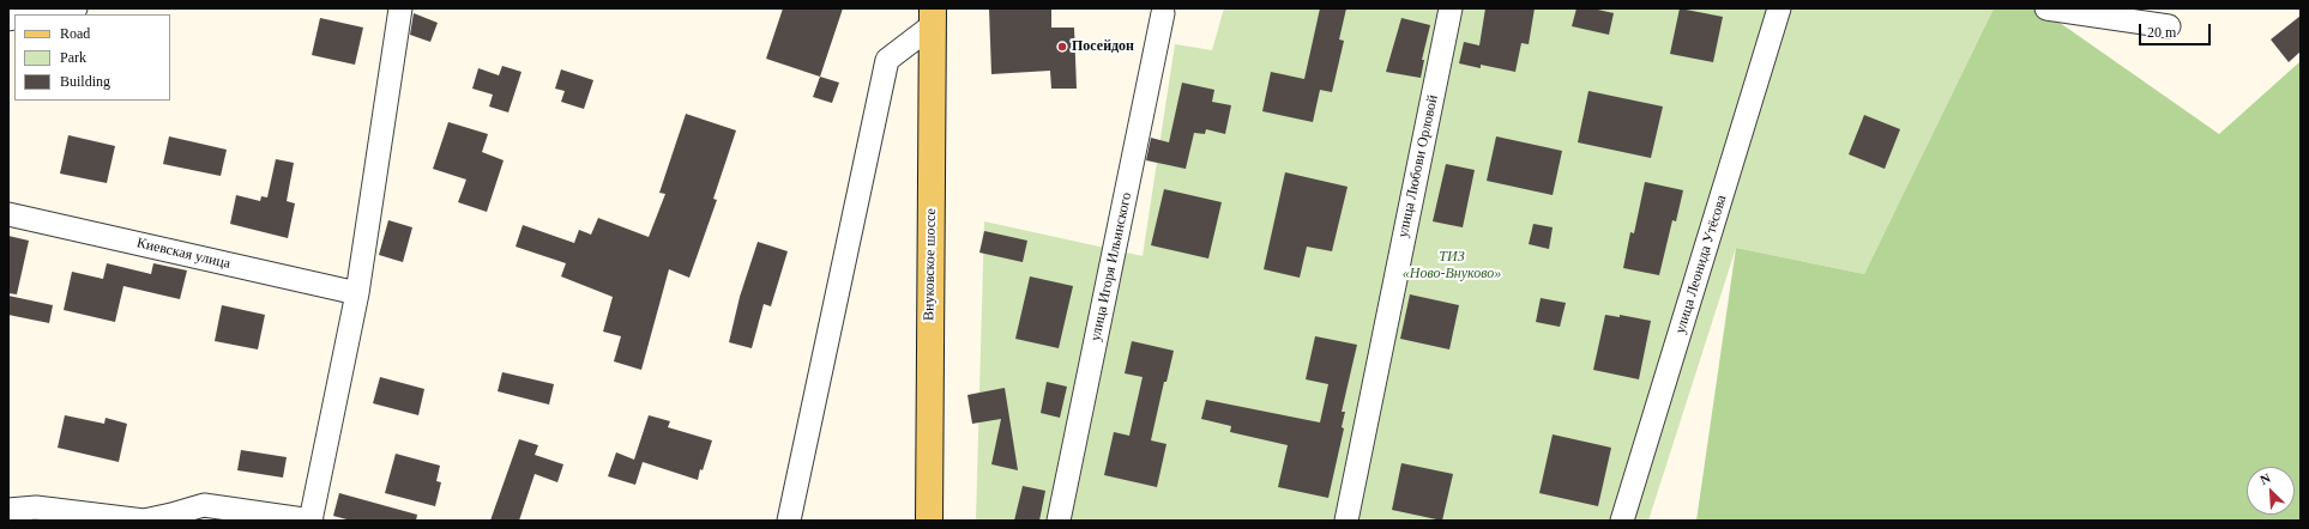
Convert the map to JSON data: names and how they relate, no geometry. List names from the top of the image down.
{
  "streets": {
    "main road": ["Внуковское шоссе"],
    "street": [
      "улица Любови Орловой",
      "Киевская улица",
      "улица Леонида Утёсова",
      "улица Игоря Ильинского"
    ]
  },
  "parks": ["ТИЗ «Ново-Внуково»"],
  "places": ["Посейдон"],
  "legend": ["Road", "Park", "Building"],
  "scale_bar": "20 m",
  "north": "top left"
}
